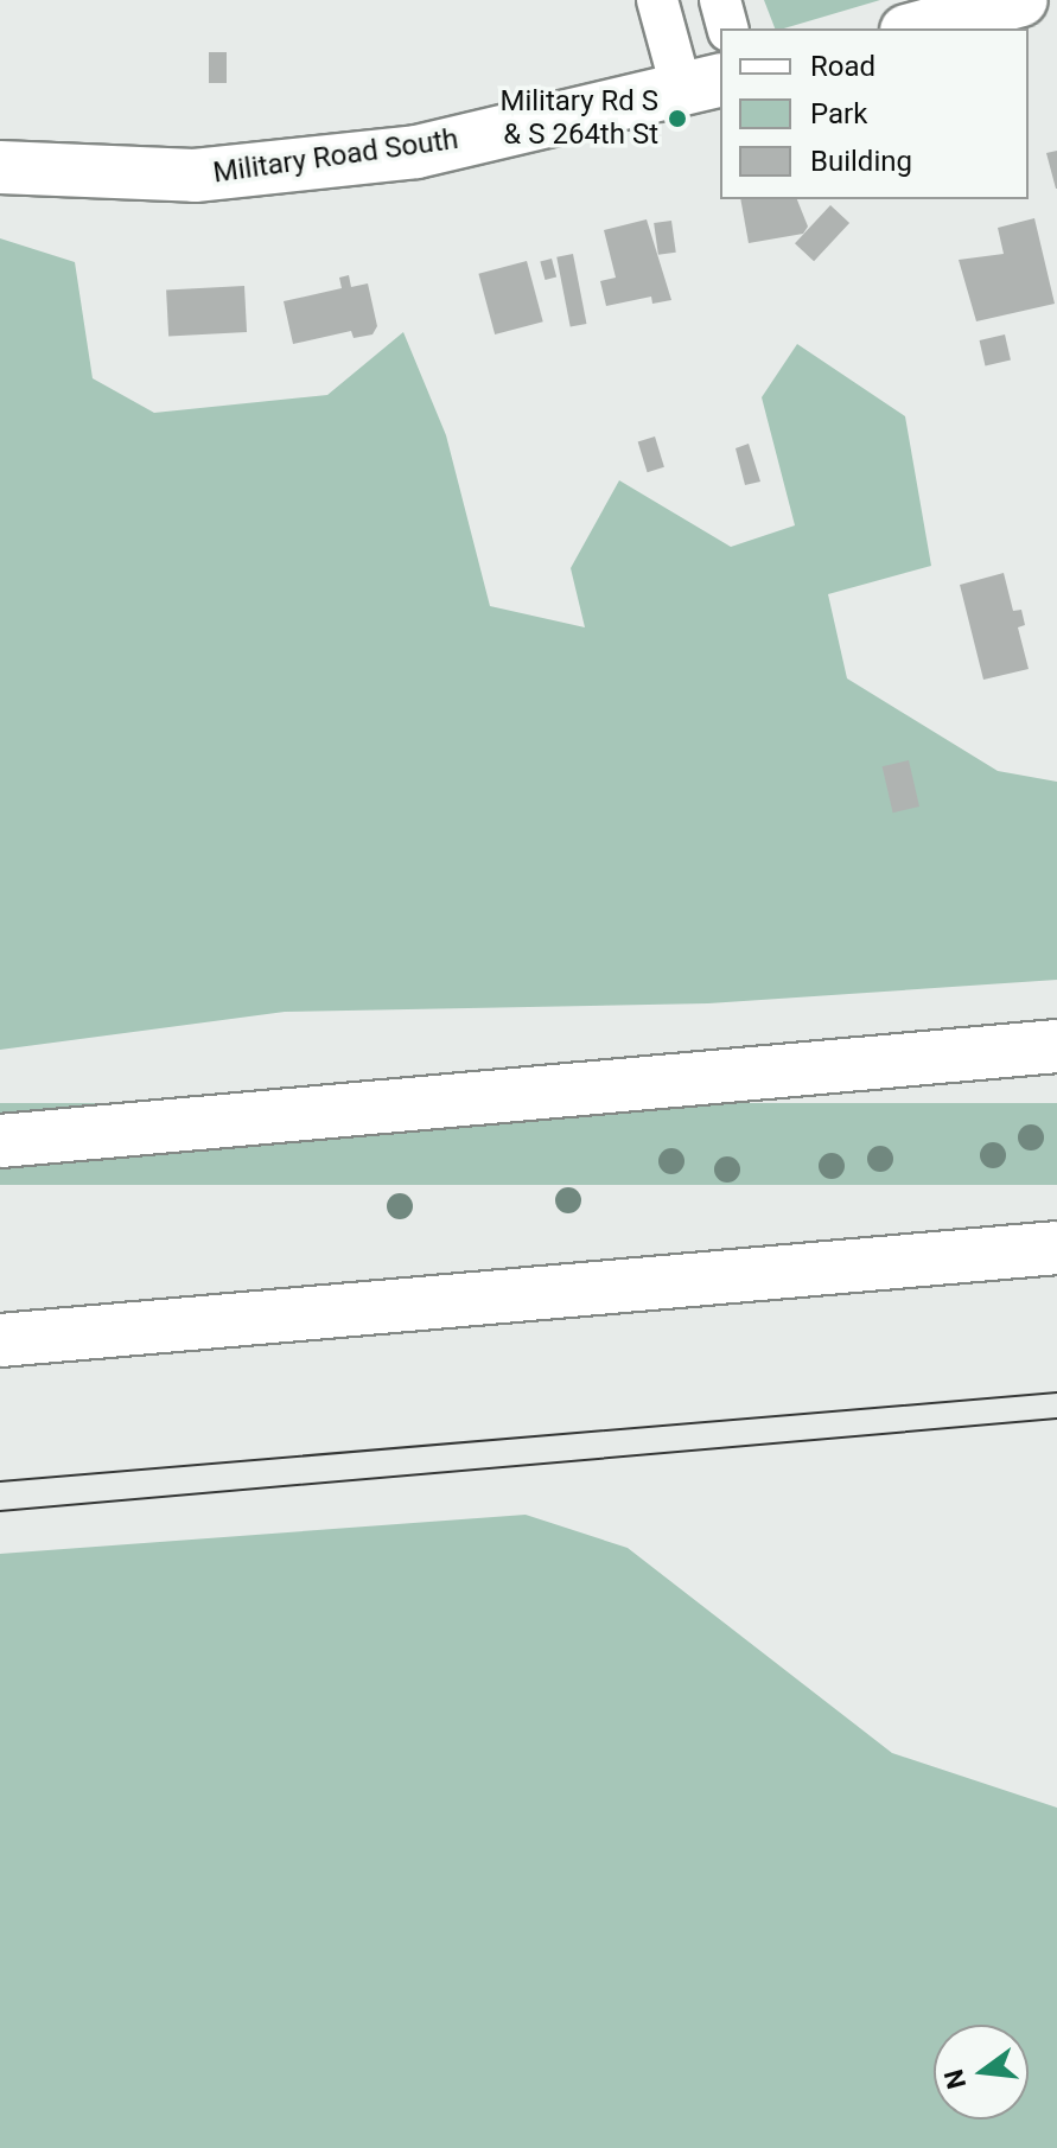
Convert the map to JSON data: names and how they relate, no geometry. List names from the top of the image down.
{
  "streets": {
    "main road": ["Military Road South"]
  },
  "places": ["Military Rd S & S 264th St"],
  "legend": ["Road", "Park", "Building"],
  "north": "left"
}
